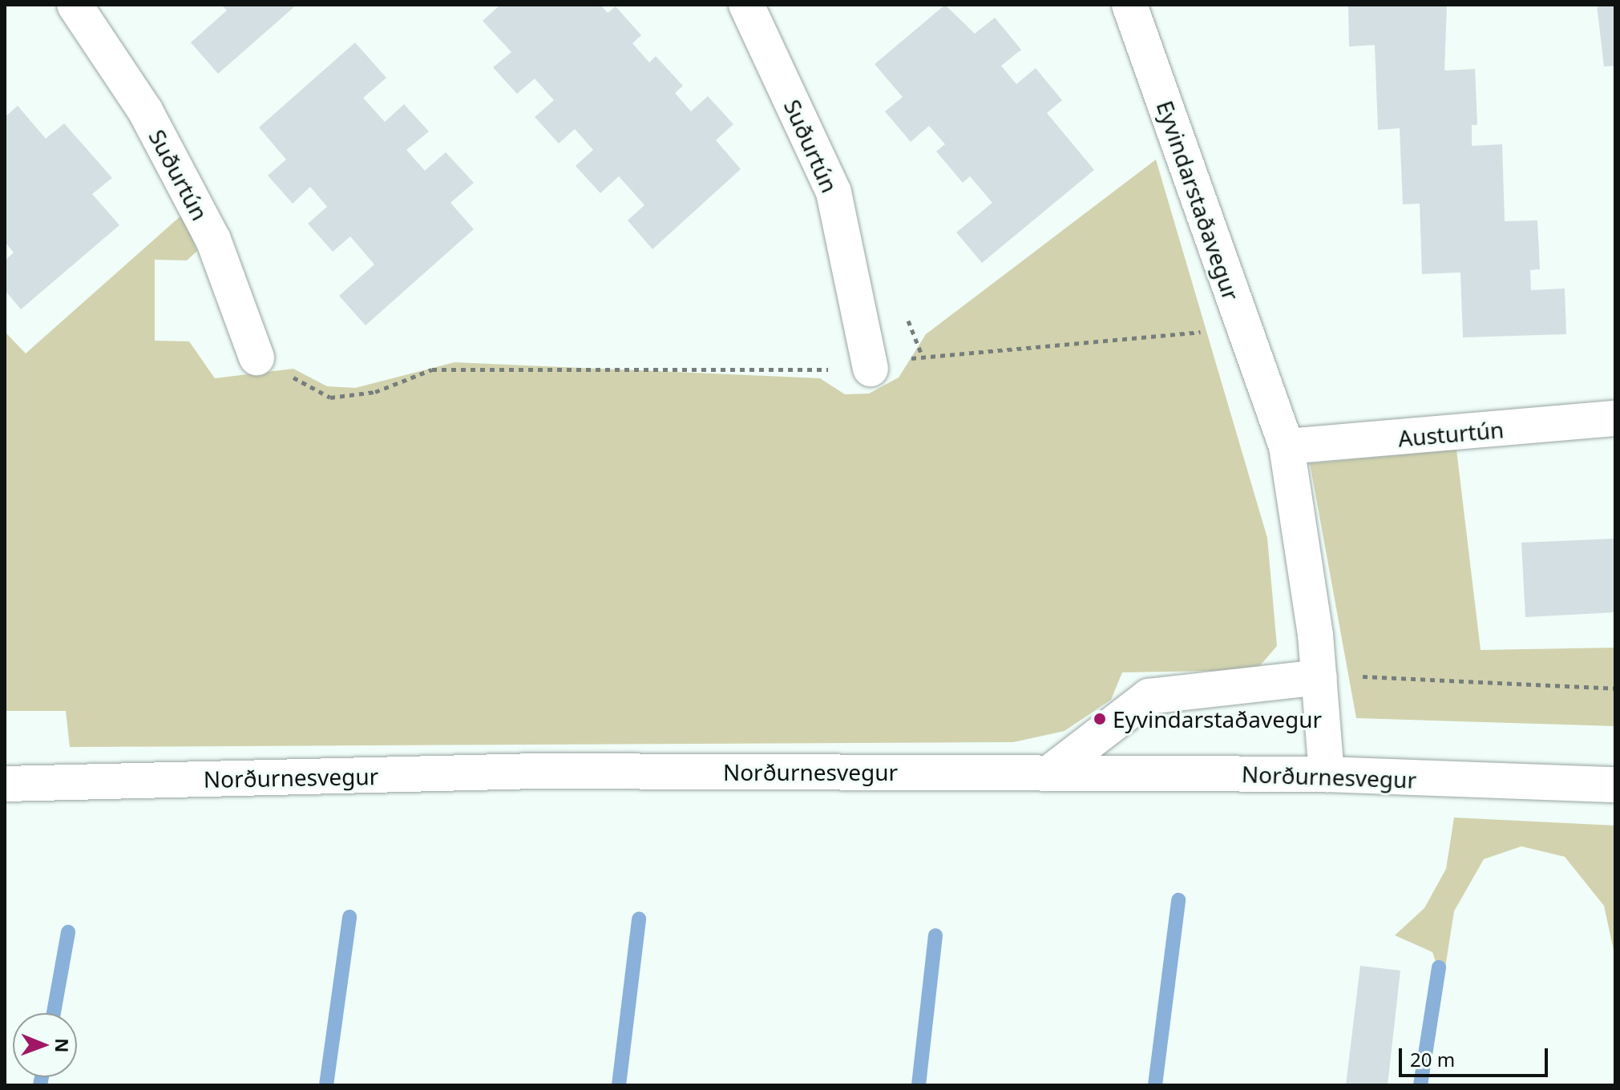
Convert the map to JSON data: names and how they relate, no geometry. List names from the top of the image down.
{
  "streets": {
    "street": [
      "Suðurtún",
      "Eyvindarstaðavegur",
      "Austurtún",
      "Norðurnesvegur"
    ]
  },
  "crossings": [
    ["Eyvindarstaðavegur", "Austurtún"],
    ["Eyvindarstaðavegur", "Norðurnesvegur"]
  ],
  "places": ["Eyvindarstaðavegur"],
  "scale_bar": "20 m",
  "north": "right"
}
